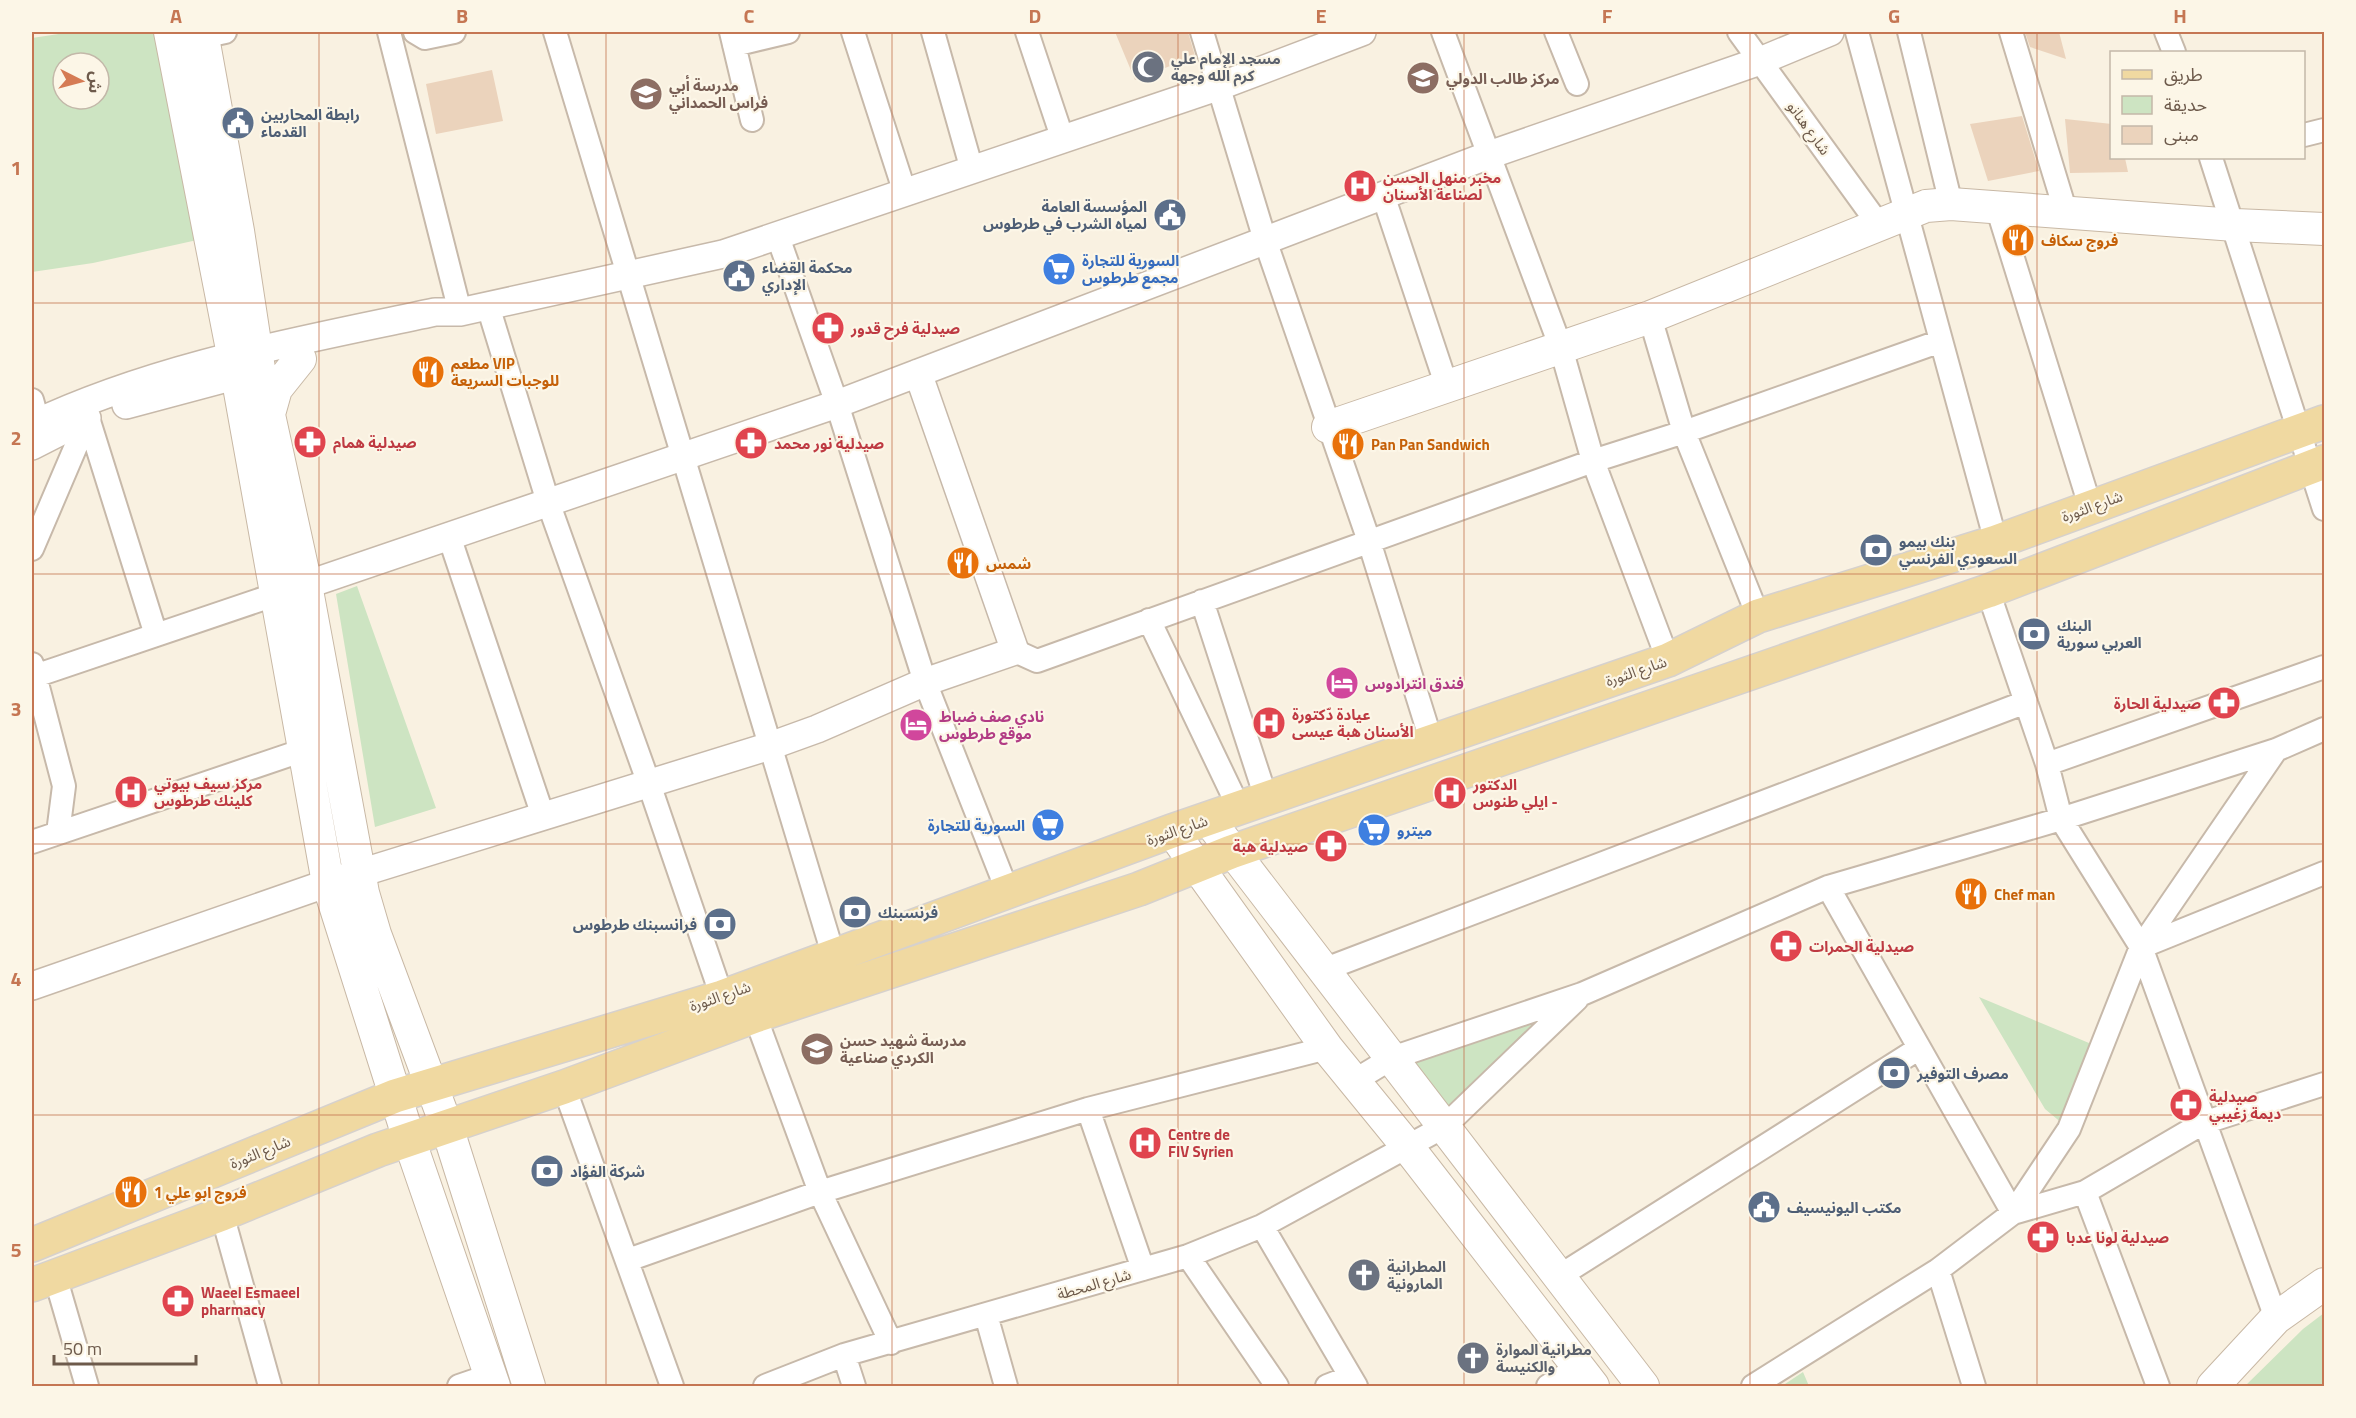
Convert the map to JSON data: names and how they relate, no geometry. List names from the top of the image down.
{
  "streets": {
    "main road": ["شارع الثورة"],
    "street": ["شارع هنانو", "شارع المحطة"]
  },
  "places": {
    "mosque": ["مسجد الإمام علي كرم الله وجهه"],
    "school or university": ["مركز طالب الدولي", "مدرسة أبي فراس الحمداني", "مدرسة شهيد حسن الكردي صناعية"],
    "public building": [
      "رابطة المحاربين القدماء",
      "المؤسسة العامة لمياه الشرب في طرطوس",
      "محكمة القضاء الإداري",
      "مكتب اليونيسيف"
    ],
    "hospital": [
      "مخبر منهل الحسن لصناعة الأسنان",
      "عيادة دّكتورة الأسنان هبة عيسى",
      "مركز سيف بيوتي كلينك طرطوس",
      "الدكتور ايلي طنوس -",
      "Centre de FIV Syrien"
    ],
    "restaurant": [
      "فروج سكاف",
      "مطعم VIP للوجبات السريعة",
      "Pan Pan Sandwich",
      "شمس",
      "Chef man",
      "فروج ابو علي 1"
    ],
    "supermarket": ["السورية للتجارة مجمع طرطوس", "السورية للتجارة", "ميترو"],
    "pharmacy": [
      "صيدلية فرح قدور",
      "صيدلية همام",
      "صيدلية نور محمد",
      "صيدلية الحارة",
      "صيدلية هبة",
      "صيدلية الحمرات",
      "صيدلية ديمة زغيبي",
      "صيدلية لونا عدبا",
      "Waeel Esmaeel pharmacy"
    ],
    "bank": [
      "بنك بيمو السعودي الفرنسي",
      "البنك العربي سورية",
      "فرنسبنك",
      "فرانسبنك طرطوس",
      "مصرف التوفير",
      "شركة الفؤاد"
    ],
    "hotel": ["فندق انترادوس", "نادي صف ضباط موقع طرطوس"],
    "church": ["المطرانية المارونية", "مطرانية الموارة والكنيسة"]
  },
  "legend": ["طريق", "حديقة", "مبنى"],
  "scale_bar": "50 m",
  "north": "right",
  "grid": {
    "columns": [
      "A",
      "B",
      "C",
      "D",
      "E",
      "F",
      "G",
      "H"
    ],
    "rows": [
      "1",
      "2",
      "3",
      "4",
      "5"
    ]
  }
}
